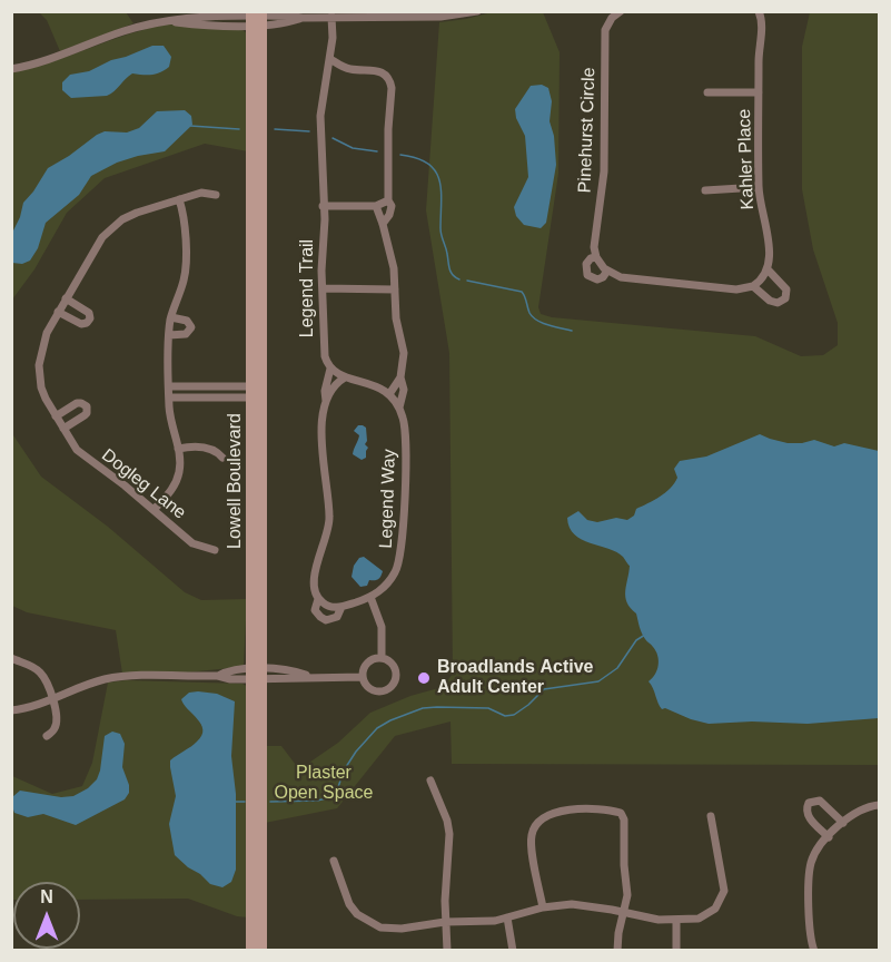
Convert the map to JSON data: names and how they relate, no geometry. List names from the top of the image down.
{
  "streets": {
    "main road": ["Lowell Boulevard"],
    "street": [
      "Pinehurst Circle",
      "Kahler Place",
      "Legend Trail",
      "Dogleg Lane",
      "Legend Way"
    ]
  },
  "crossings": [
    ["Legend Trail", "Legend Way"]
  ],
  "parks": ["Plaster Open Space"],
  "places": ["Broadlands Active Adult Center"],
  "north": "top"
}
